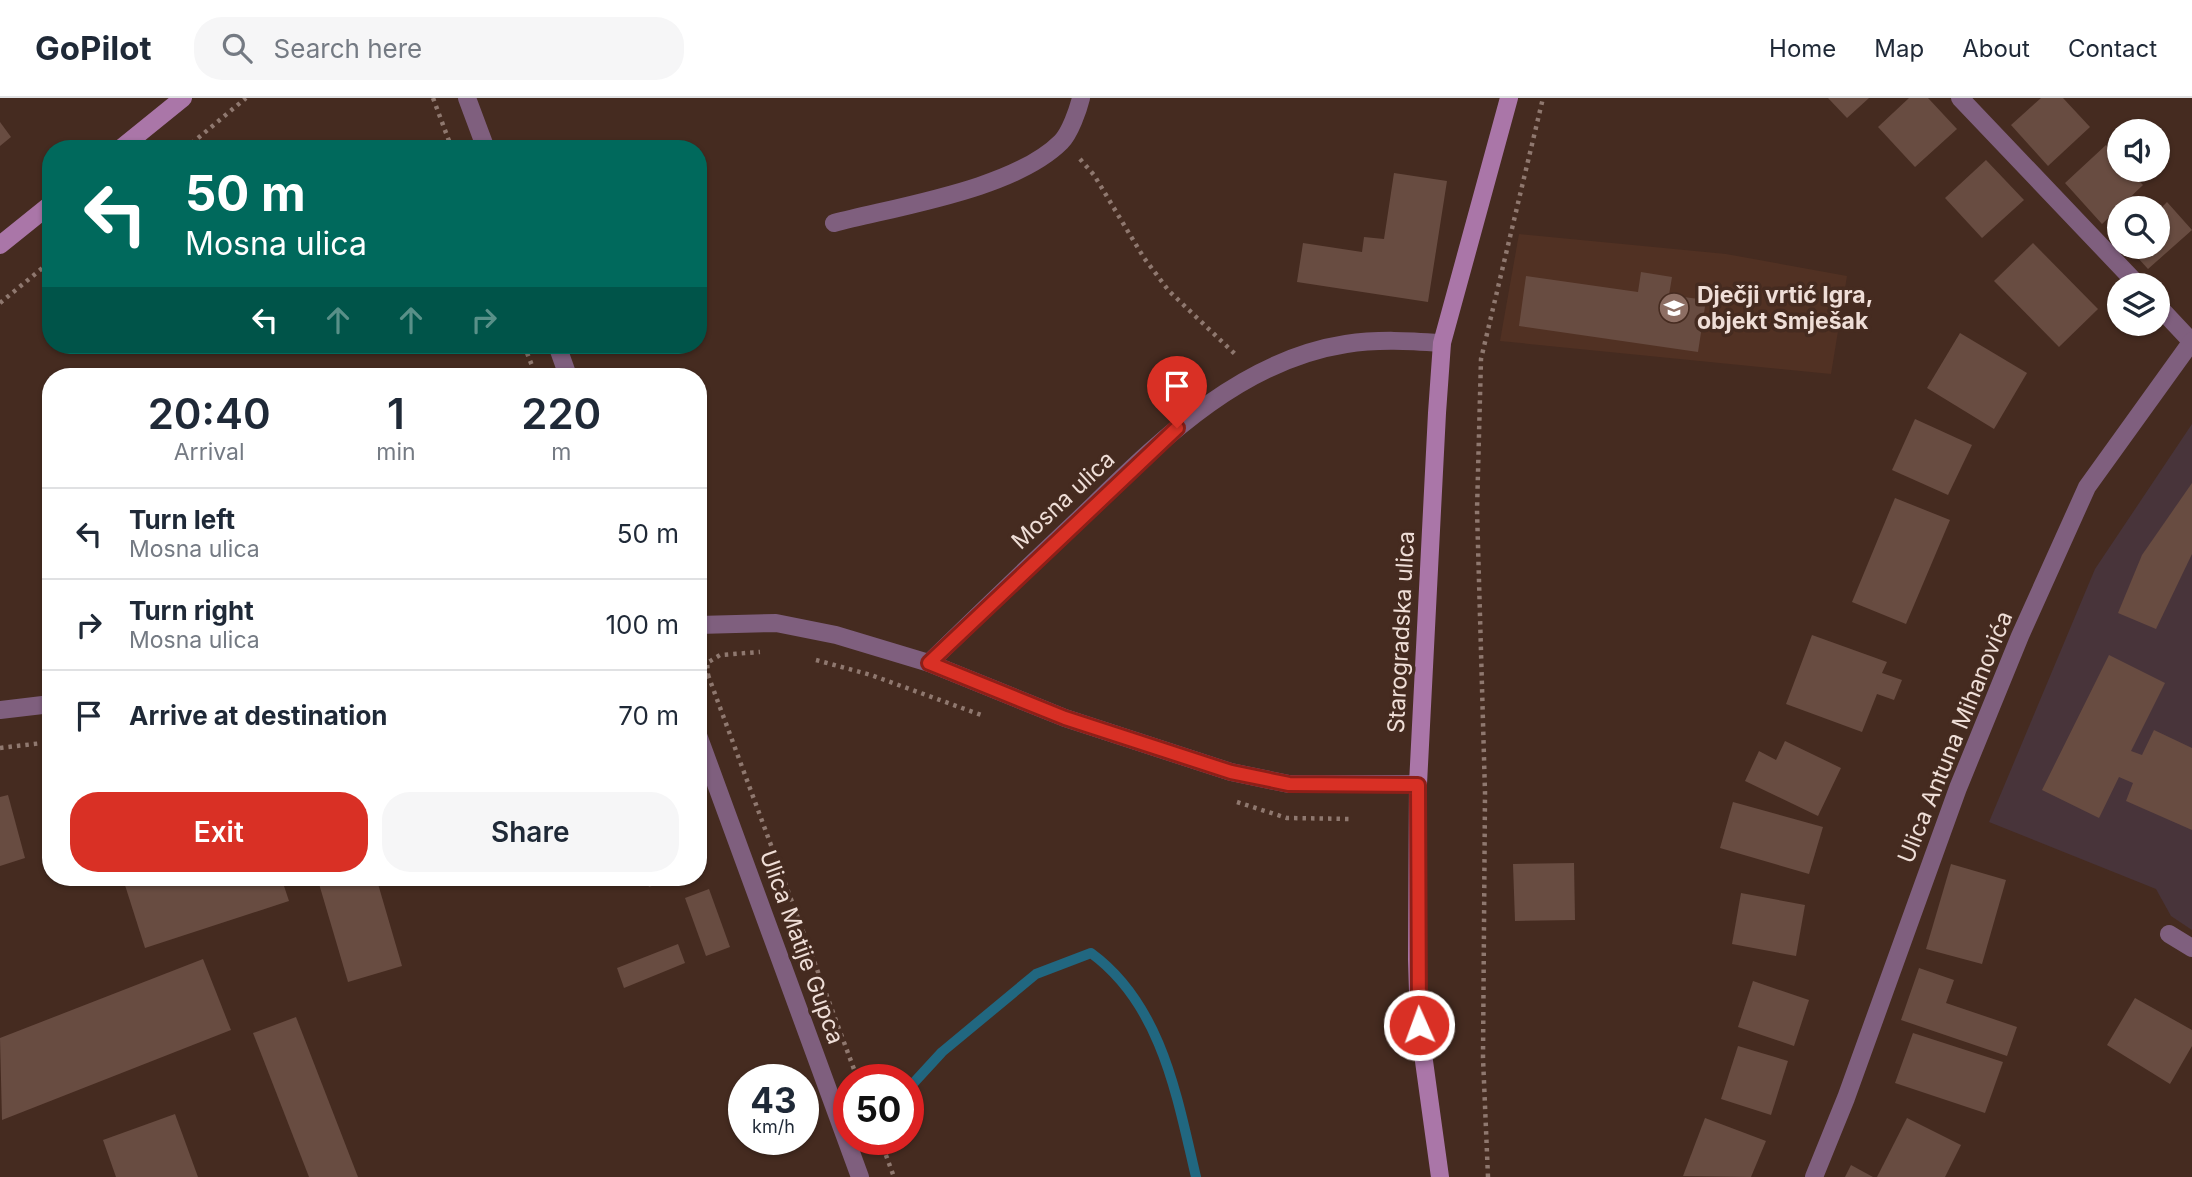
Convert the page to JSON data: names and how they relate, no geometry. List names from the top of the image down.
{
  "streets": {
    "main road": ["Starogradska ulica"],
    "street": ["Mosna ulica", "Ulica Antuna Mihanovića", "Ulica Matije Gupca"]
  },
  "crossings": [
    ["Mosna ulica", "Starogradska ulica"]
  ],
  "places": {
    "school or university": ["Dječji vrtić Igra, objekt Smješak"]
  },
  "page": {
    "header": "GoPilot",
    "search": "Search here",
    "nav": [
      "Home",
      "Map",
      "About",
      "Contact"
    ],
    "turn": ["50 m", "Mosna ulica"],
    "eta": [
      "20:40",
      "Arrival",
      "1",
      "min",
      "220",
      "m"
    ],
    "list": [
      {
        "name": "Turn left",
        "note": "Mosna ulica",
        "value": "50 m"
      },
      {
        "name": "Turn right",
        "note": "Mosna ulica",
        "value": "100 m"
      },
      {
        "name": "Arrive at destination",
        "value": "70 m"
      }
    ],
    "buttons": ["Exit", "Share"],
    "speed": "43 km/h",
    "limit": "50"
  }
}
